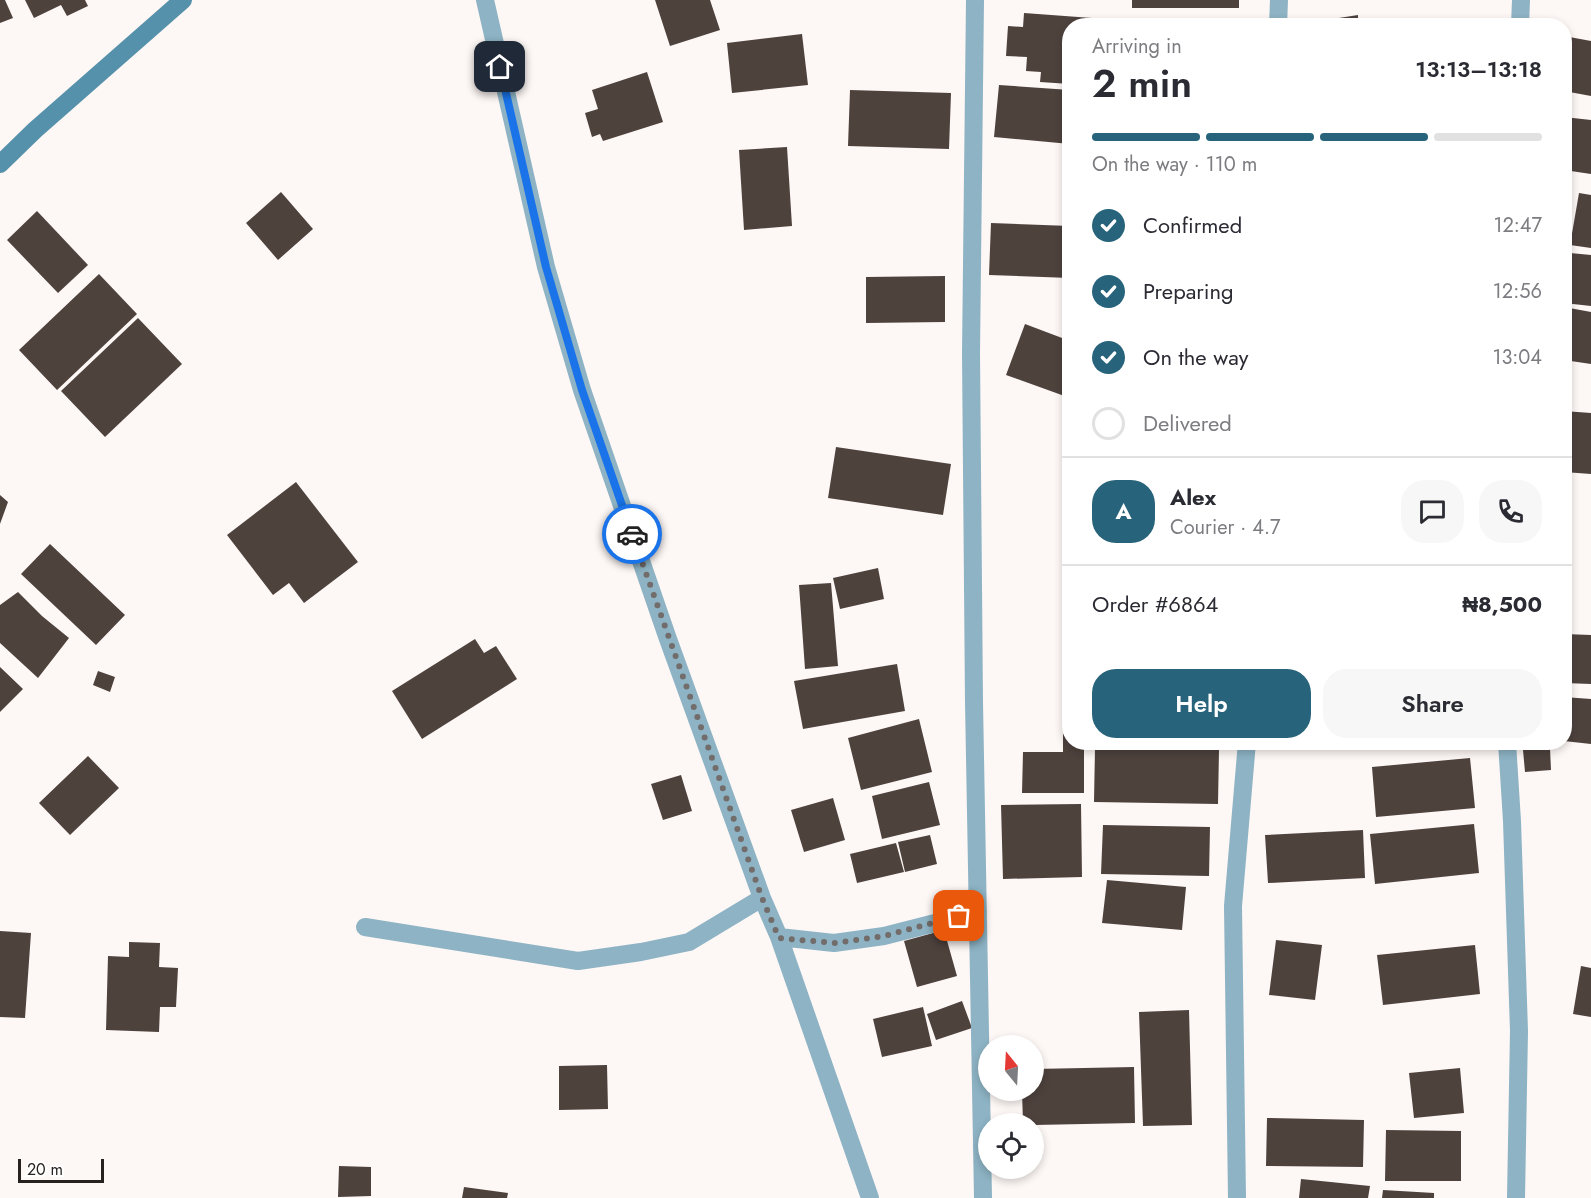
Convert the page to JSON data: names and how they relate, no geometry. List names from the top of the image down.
{
  "scale_bar": "20 m",
  "north": "top",
  "page": {
    "heading": ["2 min", "Arriving in", "13:13–13:18"],
    "panel": [
      "Alex",
      "Courier · 4.7",
      "Order #6864",
      "₦8,500"
    ],
    "bar": "On the way · 110 m",
    "list": [
      ["Confirmed", "12:47"],
      ["Preparing", "12:56"],
      ["On the way", "13:04"],
      "Delivered"
    ],
    "round": "A",
    "buttons": ["Help", "Share"],
    "scale": "20 m"
  }
}
